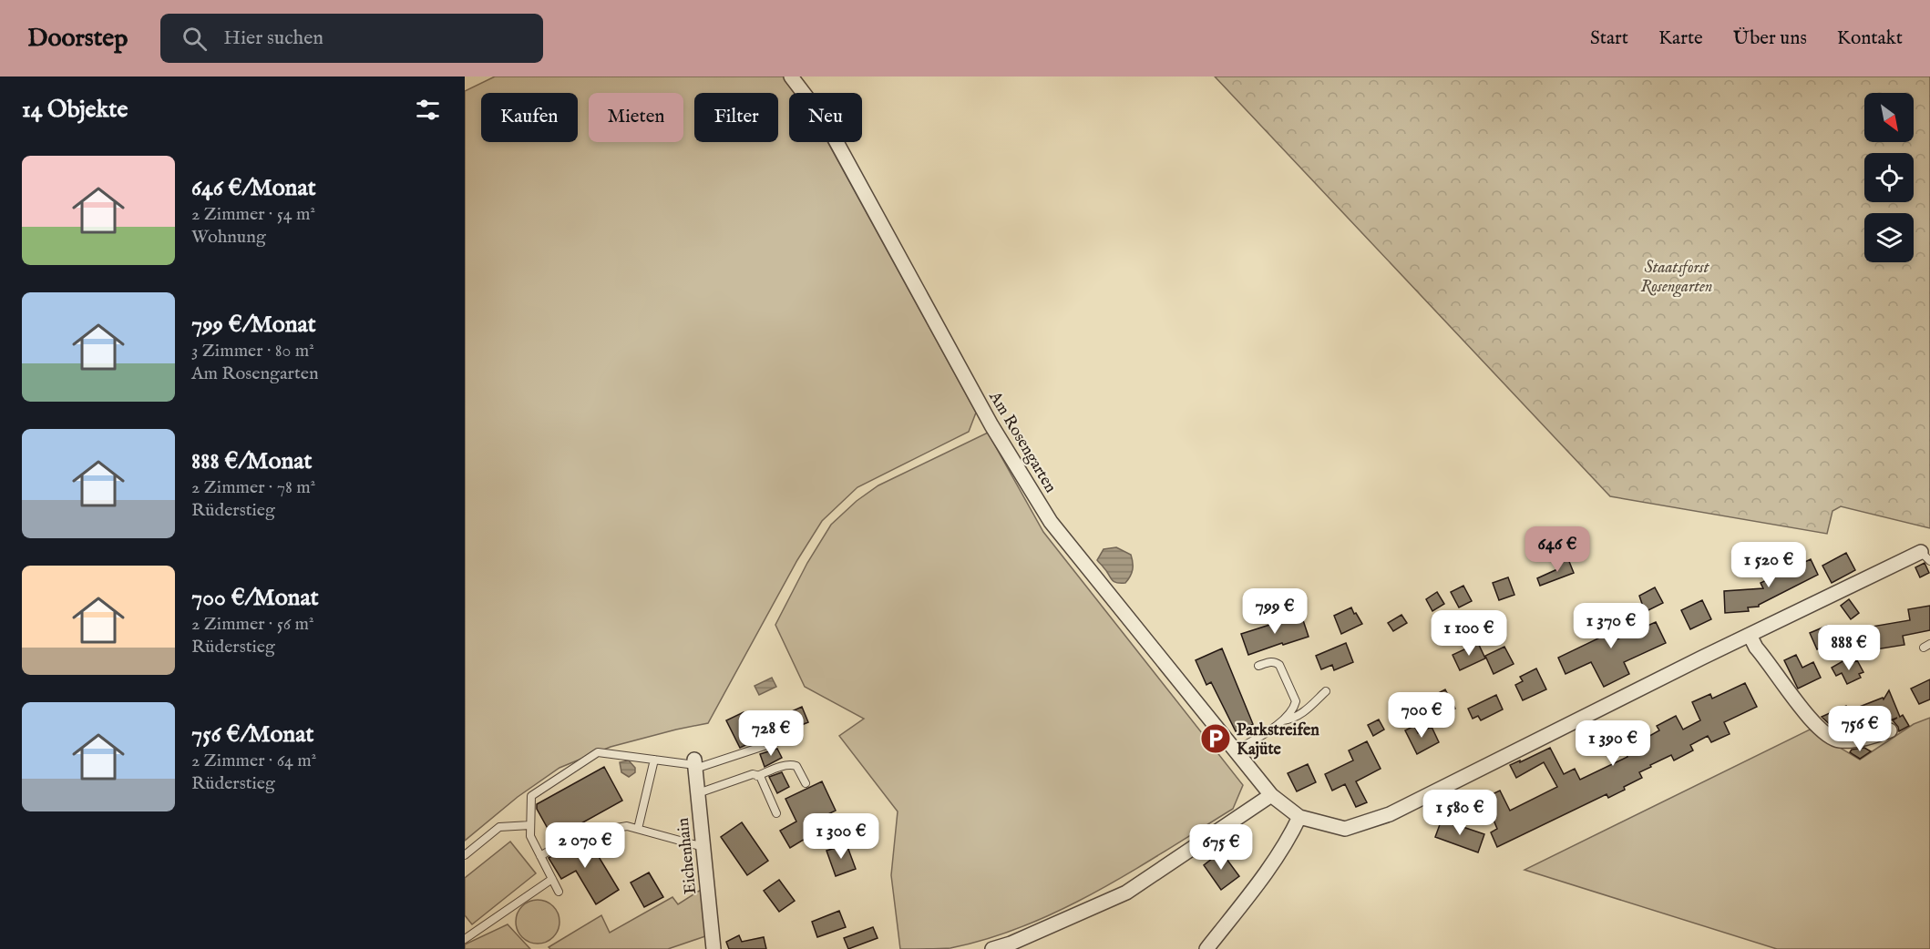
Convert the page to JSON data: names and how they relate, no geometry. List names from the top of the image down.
{
  "streets": {
    "street": ["Am Rosengarten", "Eichenhain"]
  },
  "parks": ["Staatsforst Rosengarten"],
  "places": {
    "parking": ["Parkstreifen Kajüte"]
  },
  "north": "bottom right",
  "page": {
    "header": "Doorstep",
    "search": "Hier suchen",
    "nav": [
      "Start",
      "Karte",
      "Über uns",
      "Kontakt"
    ],
    "heading": "14 Objekte",
    "chip": [
      "Kaufen",
      "Mieten",
      "Filter",
      "Neu"
    ],
    "list": [
      {
        "name": "646 €/Monat",
        "note": "2 Zimmer · 54 m² · Wohnung"
      },
      {
        "name": "799 €/Monat",
        "note": "3 Zimmer · 80 m² · Am Rosengarten"
      },
      {
        "name": "888 €/Monat",
        "note": "2 Zimmer · 78 m² · Rüderstieg"
      },
      {
        "name": "700 €/Monat",
        "note": "2 Zimmer · 56 m² · Rüderstieg"
      },
      {
        "name": "756 €/Monat",
        "note": "2 Zimmer · 64 m² · Rüderstieg"
      }
    ],
    "price": [
      "646 €",
      "1 520 €",
      "799 €",
      "1 370 €",
      "1 100 €",
      "888 €",
      "700 €",
      "756 €",
      "728 €",
      "1 390 €",
      "1 580 €",
      "1 300 €",
      "2 070 €",
      "675 €"
    ]
  }
}
